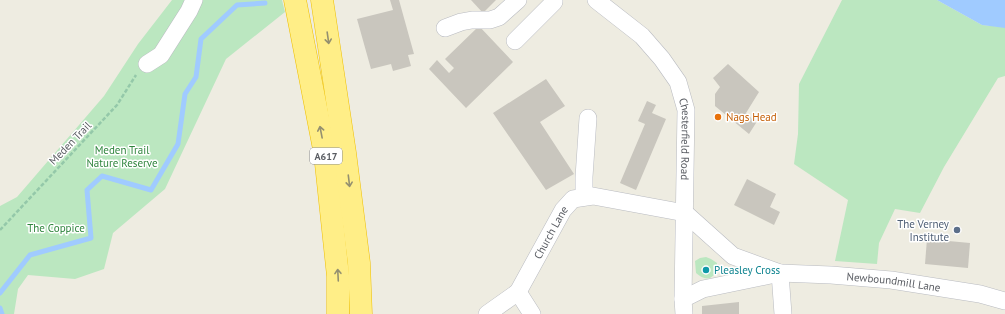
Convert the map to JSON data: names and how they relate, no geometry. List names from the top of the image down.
{
  "streets": {
    "highway": ["A617"],
    "street": ["Chesterfield Road", "Church Lane", "Newboundmill Lane"],
    "path": ["Meden Trail"]
  },
  "crossings": [
    ["Chesterfield Road", "Church Lane"],
    ["Chesterfield Road", "Newboundmill Lane"],
    ["Church Lane", "Newboundmill Lane"]
  ],
  "parks": ["Meden Trail Nature Reserve", "The Coppice"],
  "places": ["Nags Head", "The Verney Institute", "Pleasley Cross"]
}
